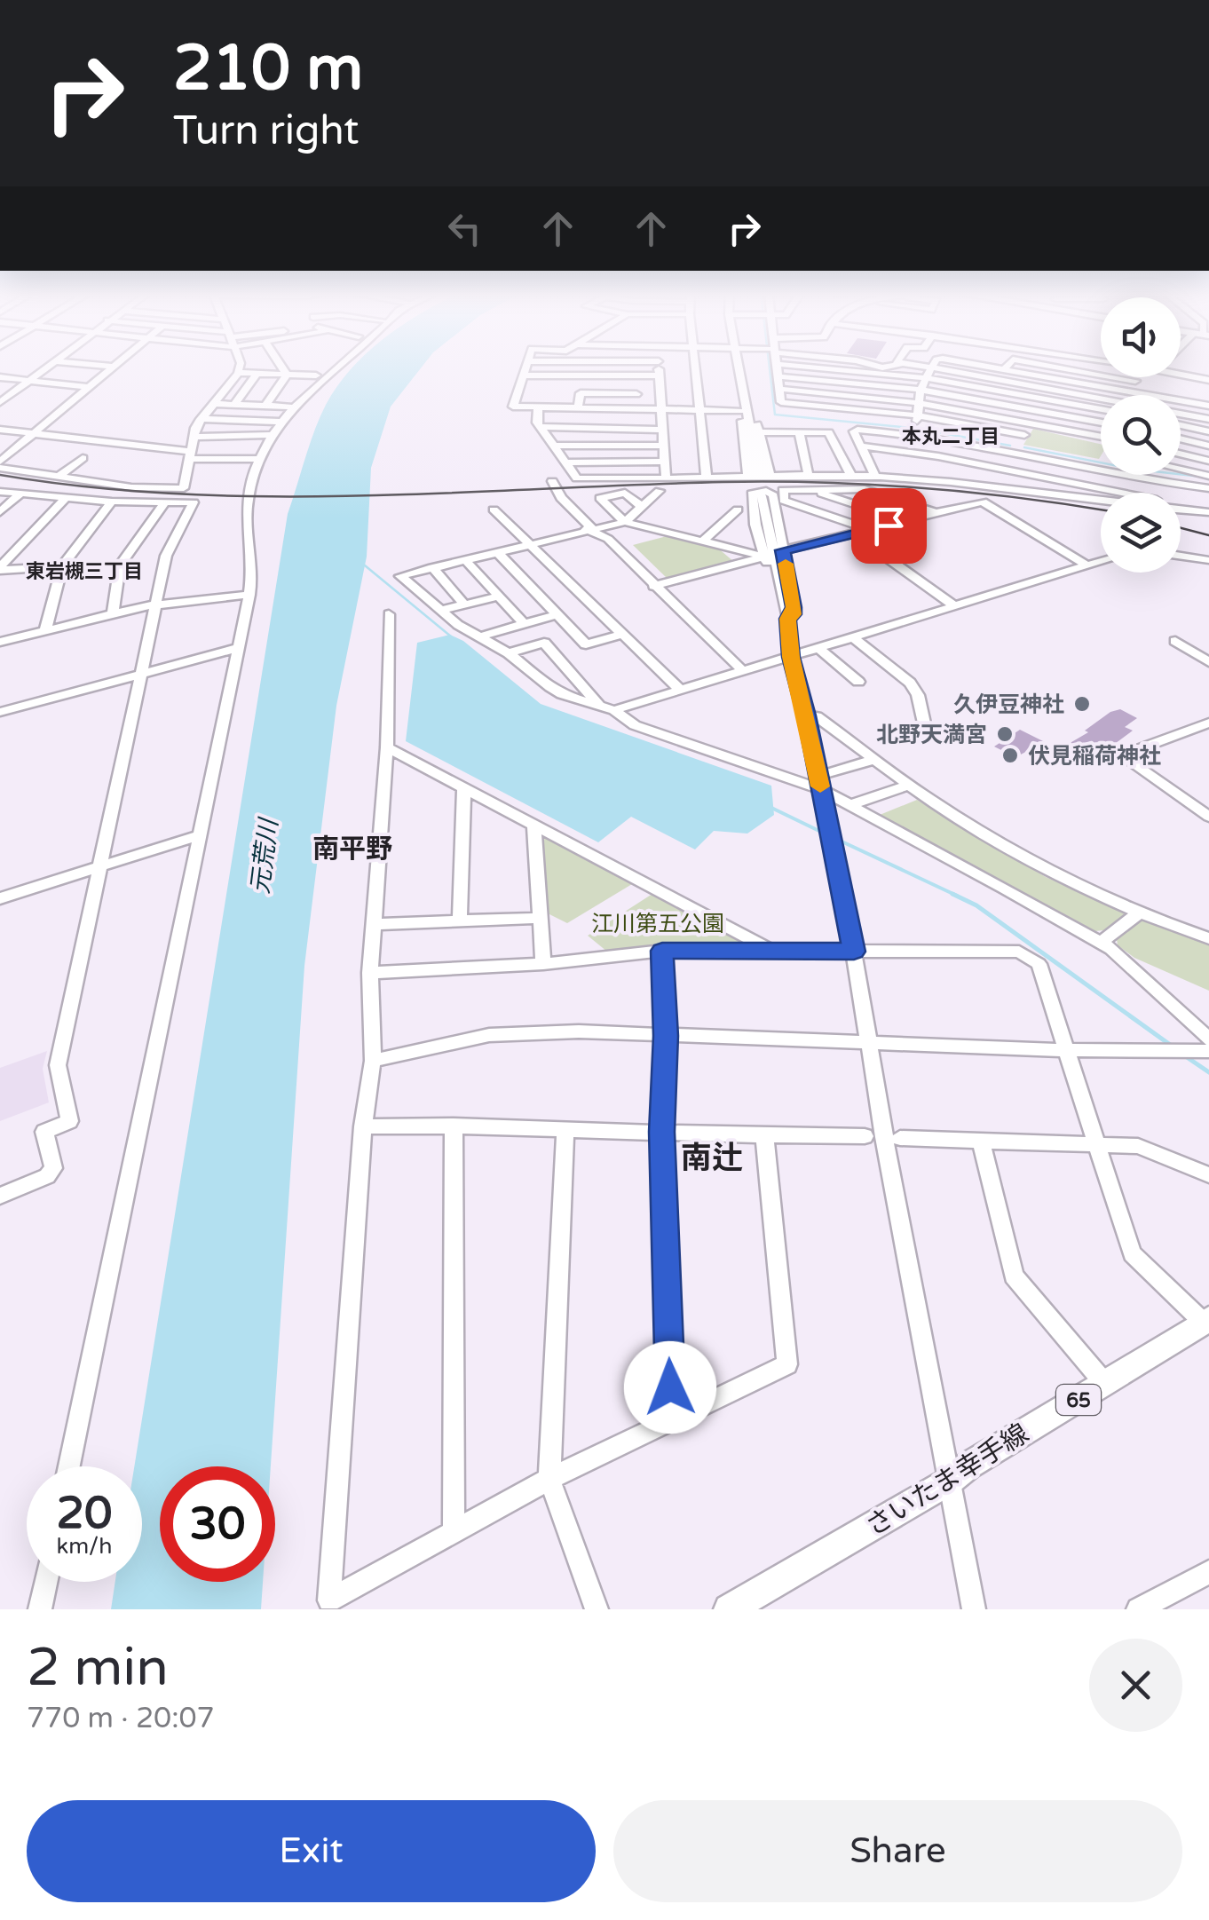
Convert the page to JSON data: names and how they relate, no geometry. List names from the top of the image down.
{
  "streets": {
    "main road": ["65", "さいたま幸手線"]
  },
  "districts": [
    "本丸二丁目",
    "東岩槻三丁目",
    "南平野",
    "南辻"
  ],
  "water": ["元荒川"],
  "parks": ["江川第五公園"],
  "places": ["久伊豆神社", "北野天満宮", "伏見稲荷神社"],
  "page": {
    "turn": ["210 m", "Turn right"],
    "speed": "20 km/h",
    "limit": "30",
    "heading": ["2 min", "770 m · 20:07"],
    "buttons": ["Exit", "Share"]
  }
}
